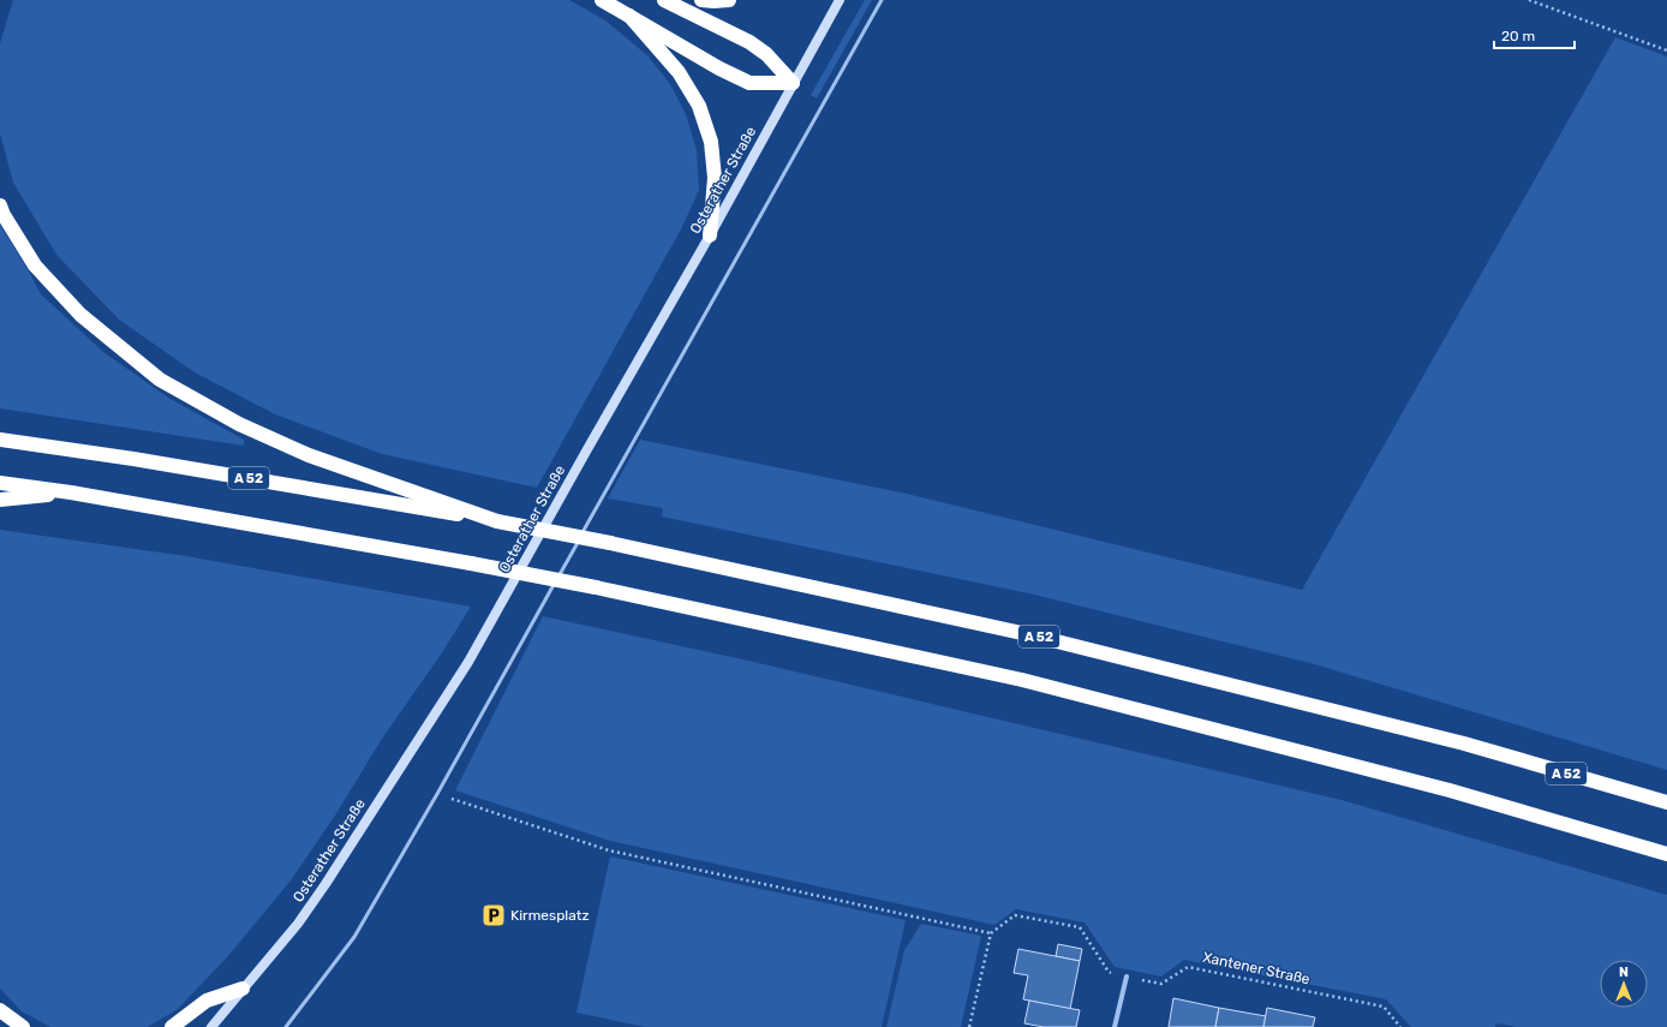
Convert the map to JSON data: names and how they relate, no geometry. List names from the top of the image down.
{
  "streets": {
    "highway": ["A 52"],
    "main road": ["Osterather Straße"],
    "path": ["Xantener Straße"]
  },
  "places": {
    "parking": ["Kirmesplatz"]
  },
  "scale_bar": "20 m",
  "north": "top"
}
